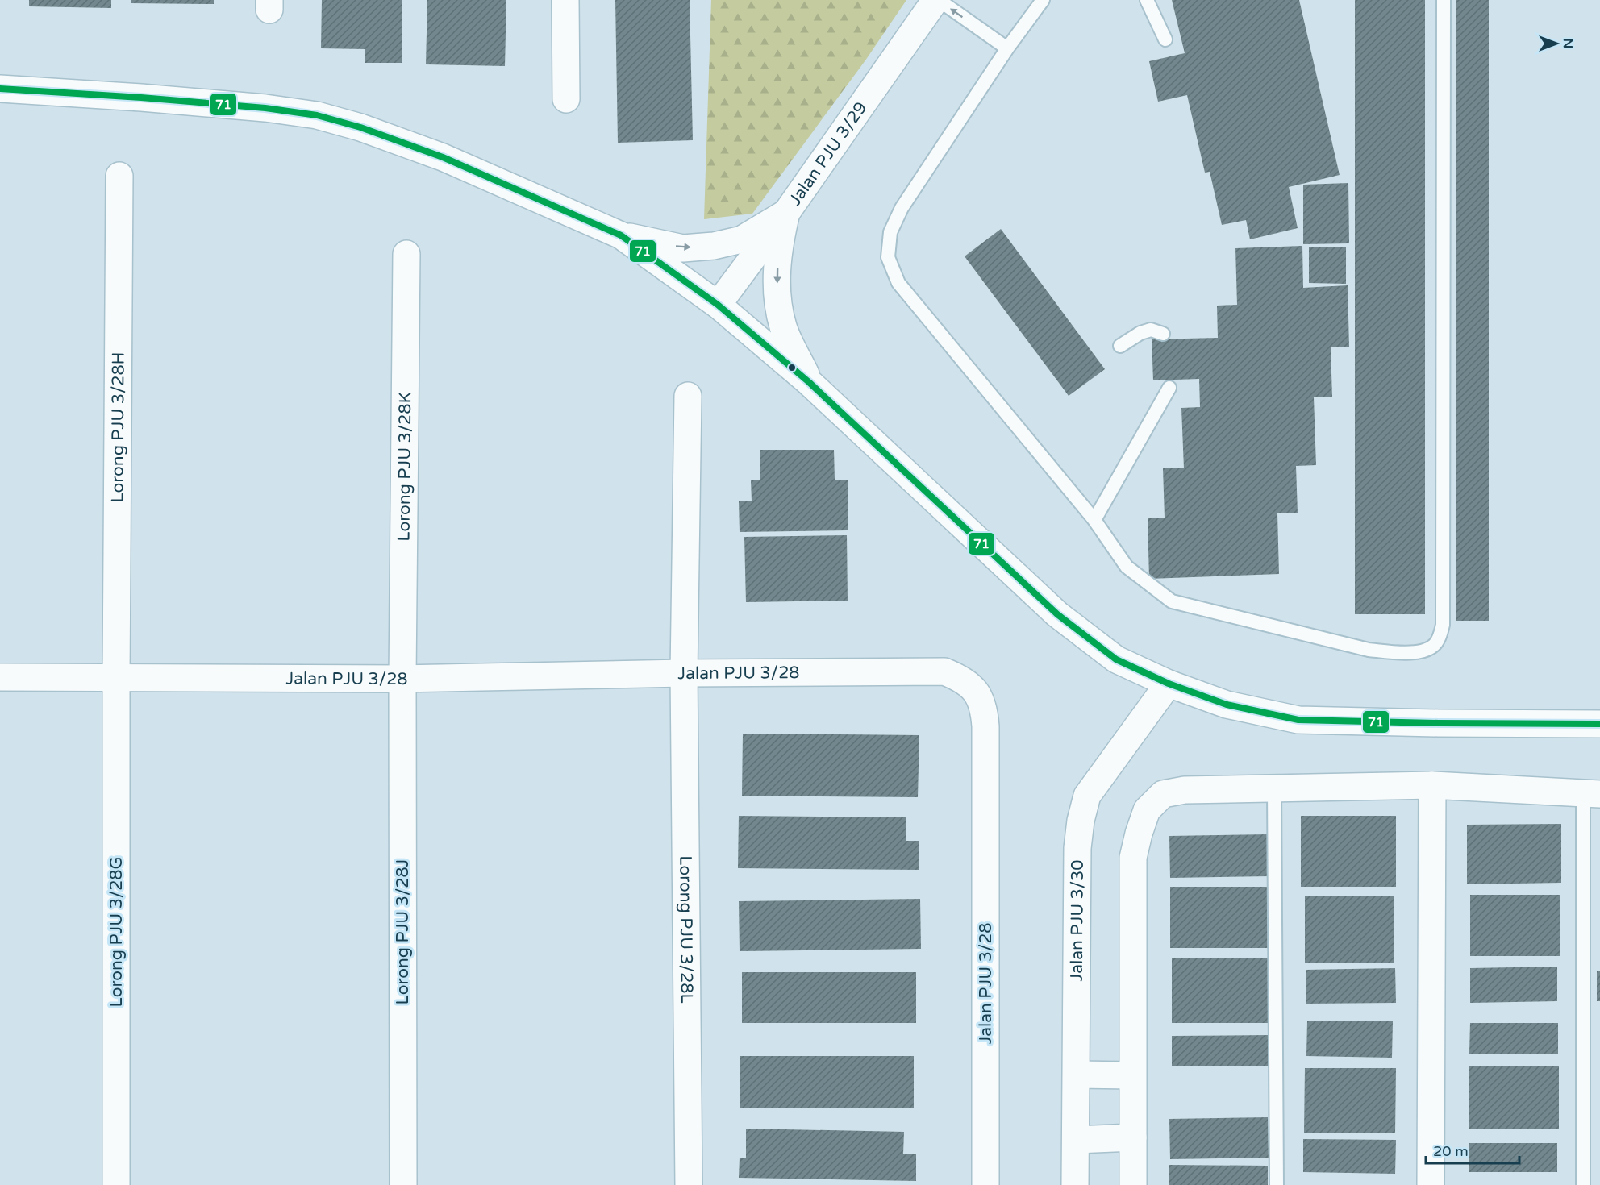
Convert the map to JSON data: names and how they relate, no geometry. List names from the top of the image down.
{
  "streets": {
    "street": [
      "Jalan PJU 3/29",
      "Lorong PJU 3/28H",
      "Lorong PJU 3/28K",
      "Jalan PJU 3/28",
      "Jalan PJU 3/30",
      "Lorong PJU 3/28L",
      "Lorong PJU 3/28G",
      "Lorong PJU 3/28J"
    ]
  },
  "crossings": [
    ["Lorong PJU 3/28H", "Jalan PJU 3/28"],
    ["Lorong PJU 3/28H", "Lorong PJU 3/28G"],
    ["Lorong PJU 3/28K", "Jalan PJU 3/28"],
    ["Lorong PJU 3/28K", "Lorong PJU 3/28J"],
    ["Jalan PJU 3/28", "Lorong PJU 3/28L"],
    ["Jalan PJU 3/28", "Lorong PJU 3/28G"],
    ["Jalan PJU 3/28", "Lorong PJU 3/28J"]
  ],
  "lines": ["transit line 71"],
  "scale_bar": "20 m",
  "north": "right"
}
